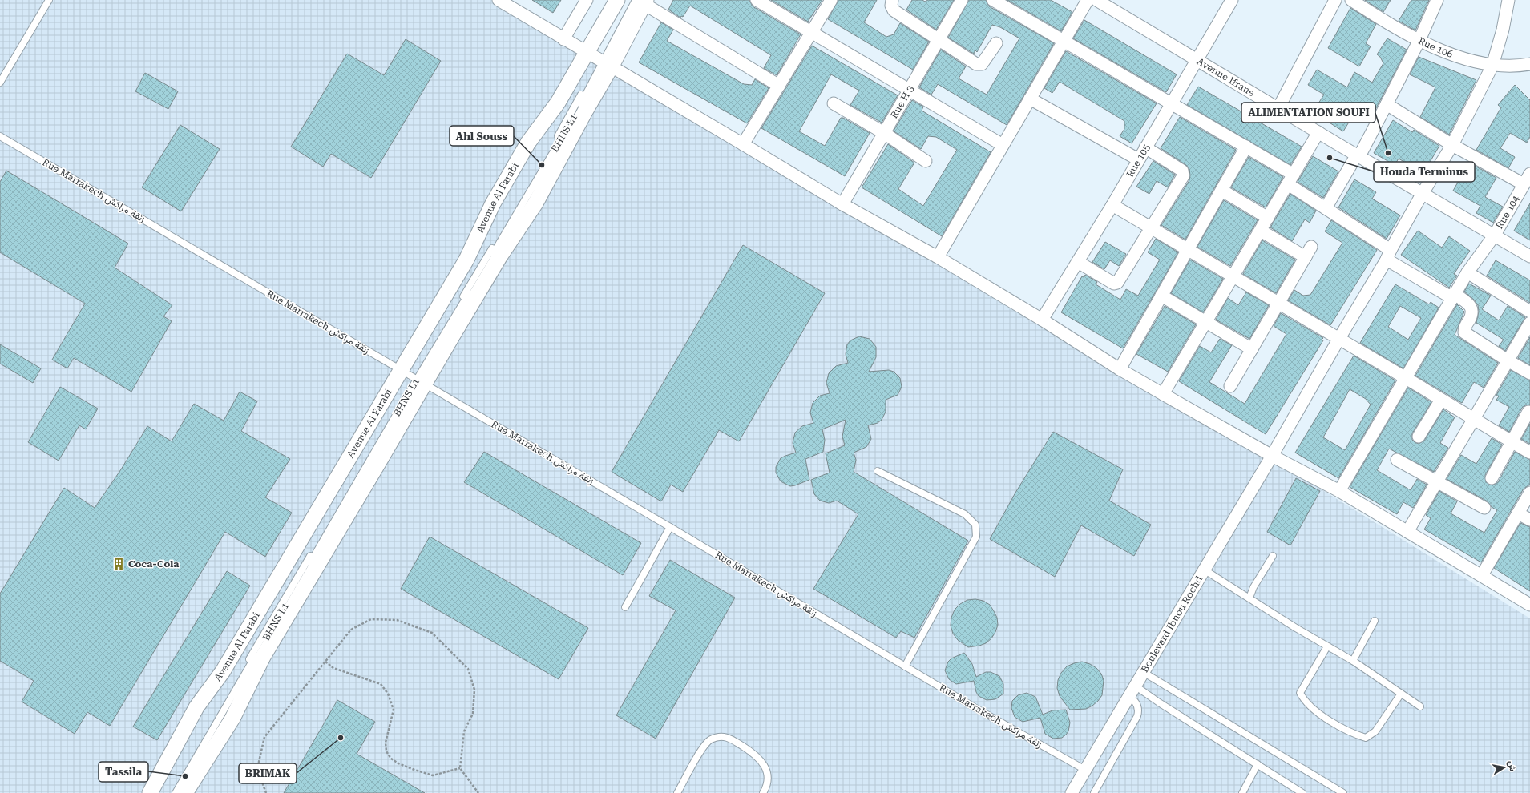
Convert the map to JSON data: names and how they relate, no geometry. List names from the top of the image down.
{
  "streets": {
    "street": [
      "Rue 106",
      "Avenue Ifrane",
      "Rue H 3",
      "Rue 105",
      "Avenue Al Farabi",
      "Rue 104",
      "Boulevard Ibnou Rochd"
    ],
    "lane": ["BHNS L1", "Rue Marrakech زنقة مراكش"]
  },
  "crossings": [
    ["Rue 106", "Boulevard Ibnou Rochd"],
    ["Avenue Ifrane", "Rue 105"],
    ["Avenue Ifrane", "Rue 104"],
    ["Avenue Ifrane", "Boulevard Ibnou Rochd"],
    ["BHNS L1", "Rue Marrakech زنقة مراكش"],
    ["Rue Marrakech زنقة مراكش", "Avenue Al Farabi"],
    ["Rue Marrakech زنقة مراكش", "Boulevard Ibnou Rochd"]
  ],
  "places": {
    "other": [
      "ALIMENTATION SOUFI",
      "Houda Terminus",
      "Ahl Souss",
      "BRIMAK",
      "Tassila"
    ],
    "building": ["Coca-Cola"]
  },
  "north": "right"
}
